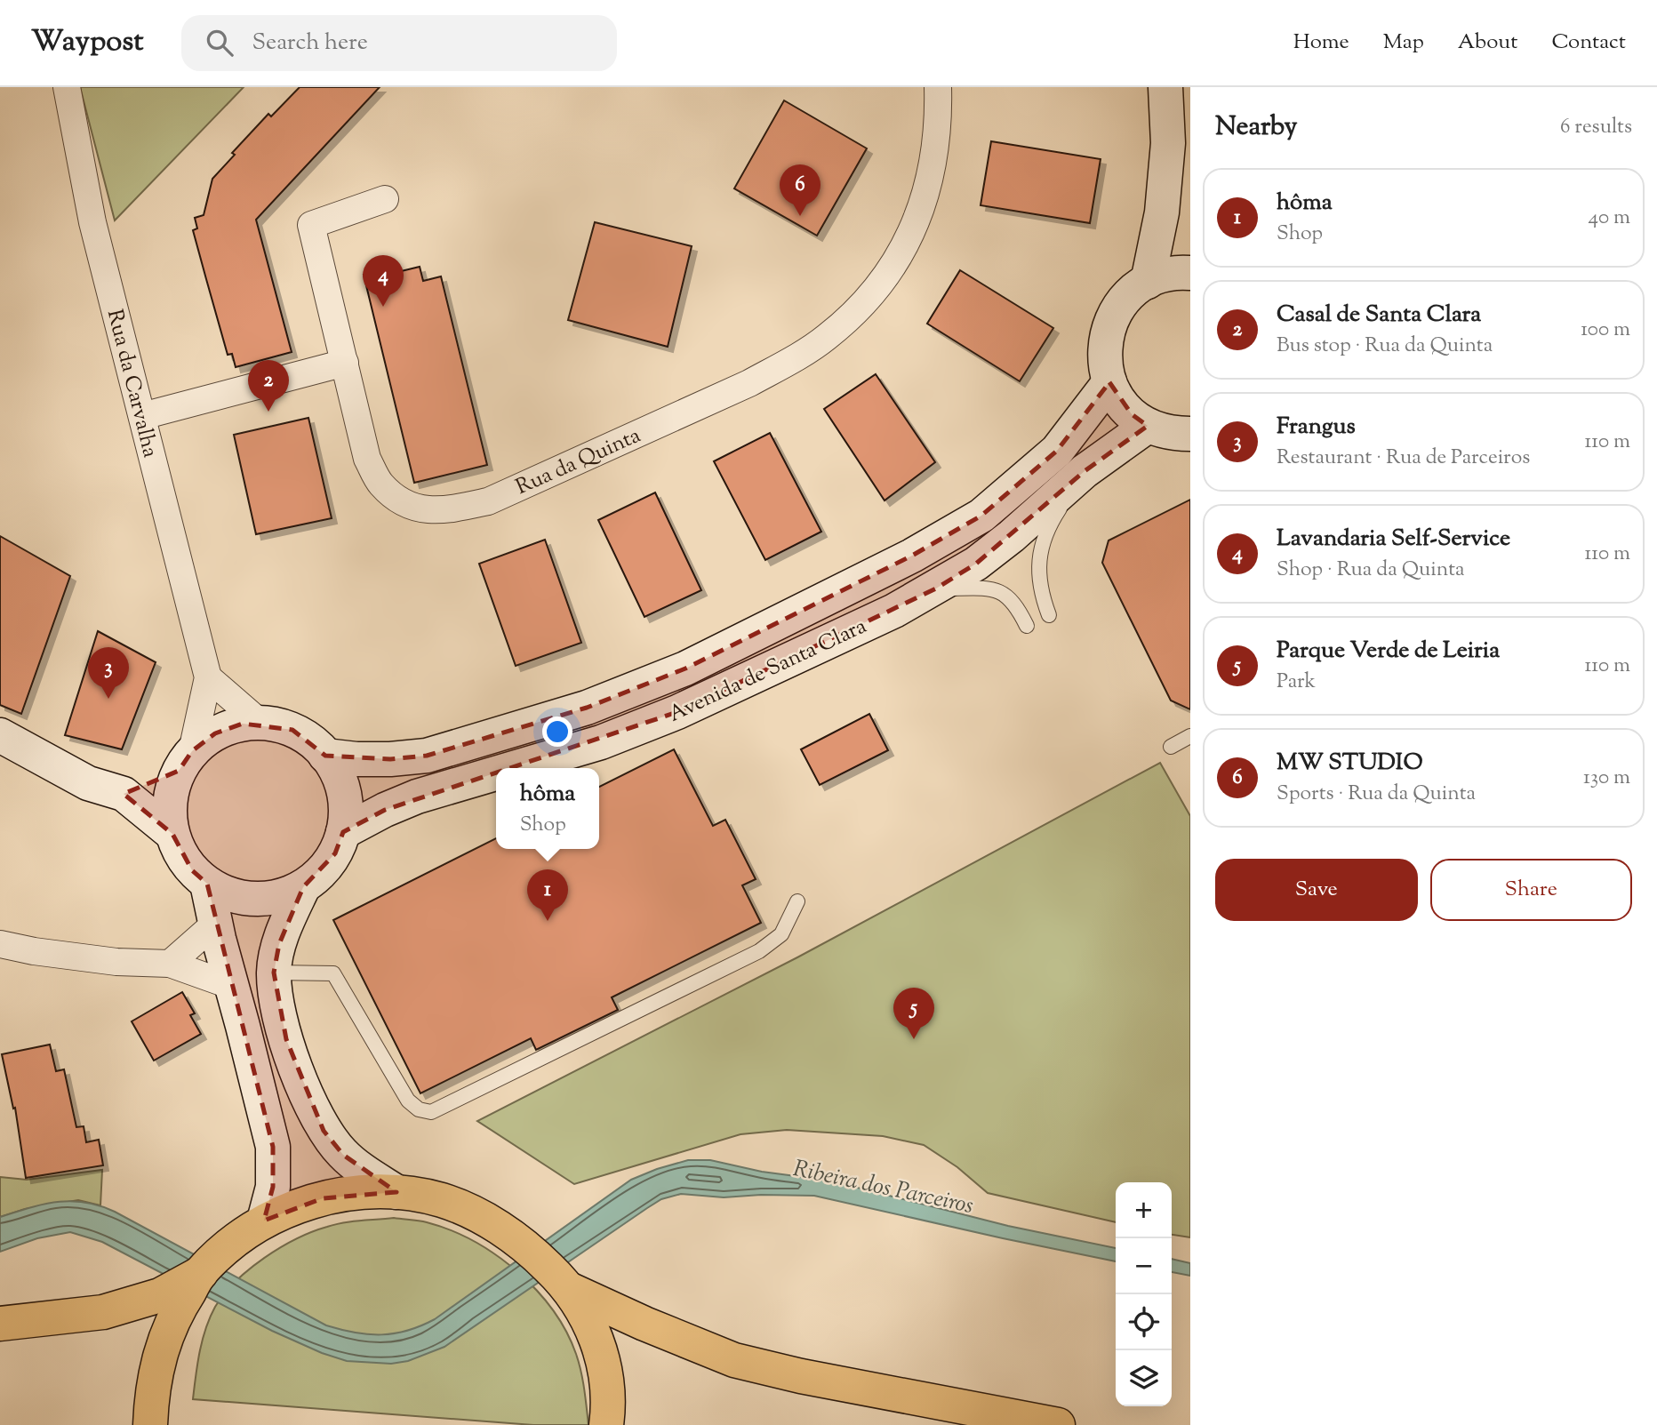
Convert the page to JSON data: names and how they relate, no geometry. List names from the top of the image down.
{
  "streets": {
    "main road": ["Avenida de Santa Clara"],
    "street": ["Rua da Carvalha", "Rua da Quinta"]
  },
  "crossings": [
    ["Rua da Carvalha", "Avenida de Santa Clara"]
  ],
  "water": ["Ribeira dos Parceiros"],
  "page": {
    "header": "Waypost",
    "search": "Search here",
    "nav": [
      "Home",
      "Map",
      "About",
      "Contact"
    ],
    "heading": ["Nearby", "6 results"],
    "pins": [
      "6",
      "4",
      "2",
      "3",
      "1",
      "5"
    ],
    "list": [
      {
        "mark": "1",
        "name": "hôma",
        "note": "Shop",
        "value": "40 m"
      },
      {
        "mark": "2",
        "name": "Casal de Santa Clara",
        "note": "Bus stop · Rua da Quinta",
        "value": "100 m"
      },
      {
        "mark": "3",
        "name": "Frangus",
        "note": "Restaurant · Rua de Parceiros",
        "value": "110 m"
      },
      {
        "mark": "4",
        "name": "Lavandaria Self-Service",
        "note": "Shop · Rua da Quinta",
        "value": "110 m"
      },
      {
        "mark": "5",
        "name": "Parque Verde de Leiria",
        "note": "Park",
        "value": "110 m"
      },
      {
        "mark": "6",
        "name": "MW STUDIO",
        "note": "Sports · Rua da Quinta",
        "value": "130 m"
      }
    ],
    "popup": ["hôma", "Shop"],
    "buttons": ["Save", "Share"],
    "map_buttons": ["+", "−"]
  }
}
